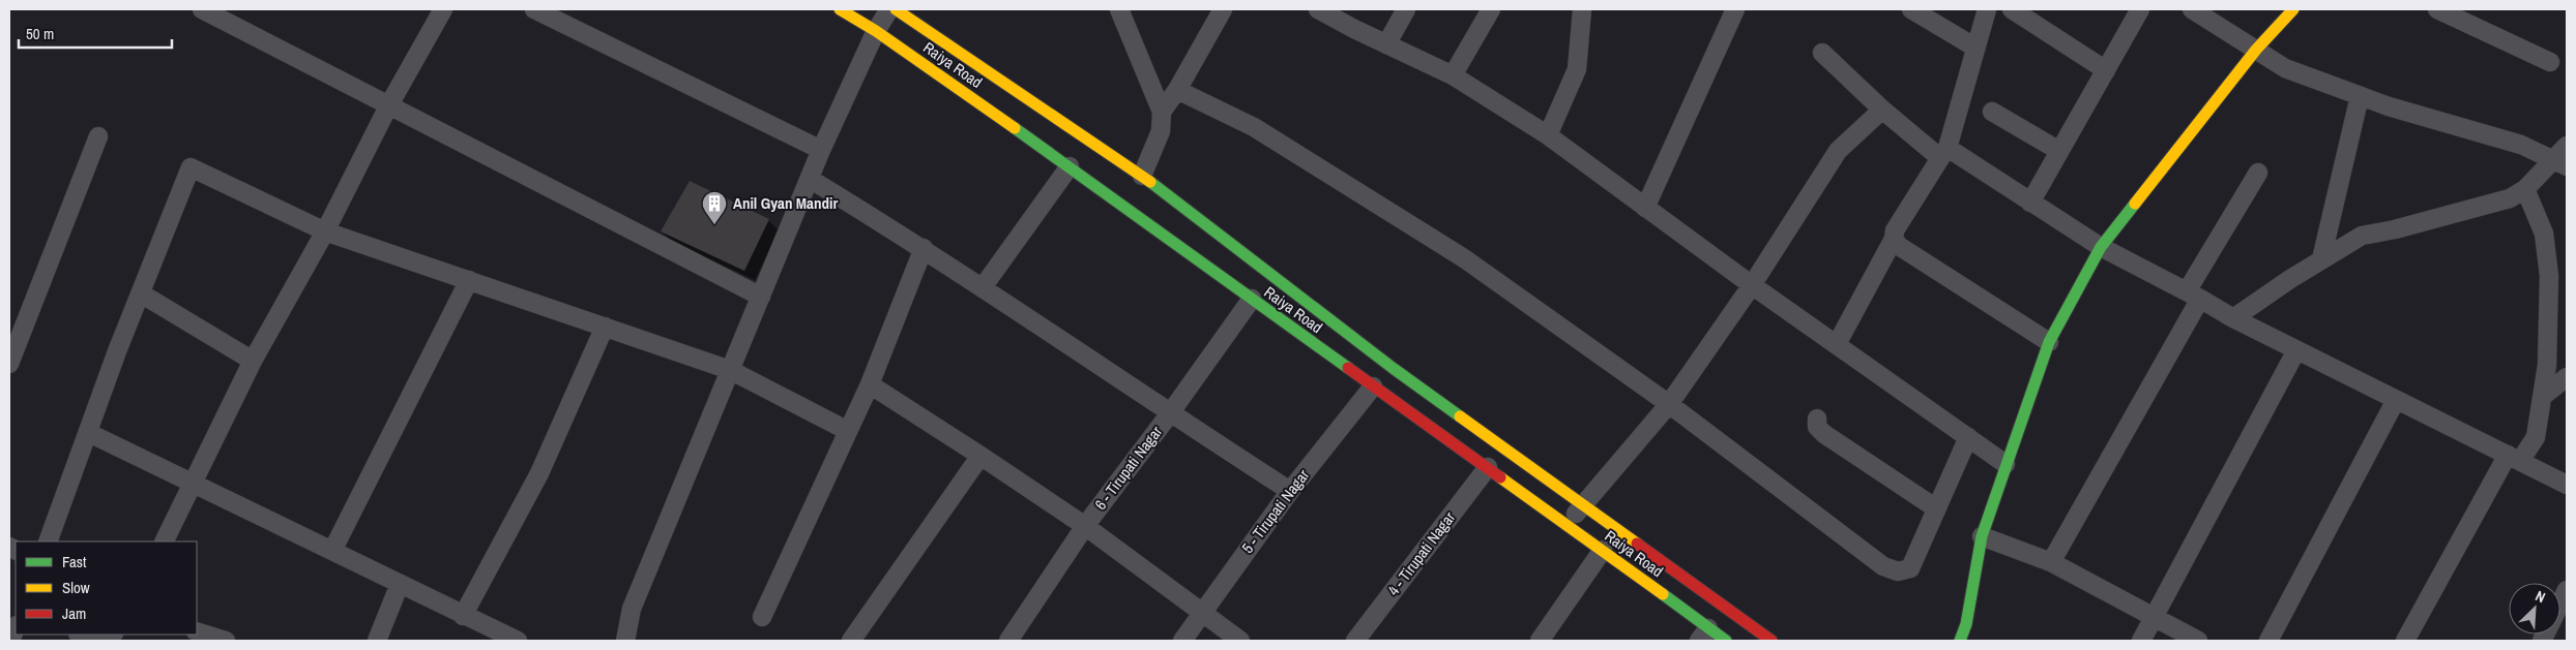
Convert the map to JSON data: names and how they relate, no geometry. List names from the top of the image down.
{
  "streets": {
    "street": [
      "Raiya Road",
      "6 - Tirupati Nagar",
      "5 - Tirupati Nagar",
      "4 - Tirupati Nagar"
    ]
  },
  "crossings": [
    ["Raiya Road", "6 - Tirupati Nagar"],
    ["Raiya Road", "5 - Tirupati Nagar"],
    ["Raiya Road", "4 - Tirupati Nagar"]
  ],
  "places": {
    "building": ["Anil Gyan Mandir"]
  },
  "legend": ["Fast", "Slow", "Jam"],
  "scale_bar": "50 m",
  "north": "top right"
}
